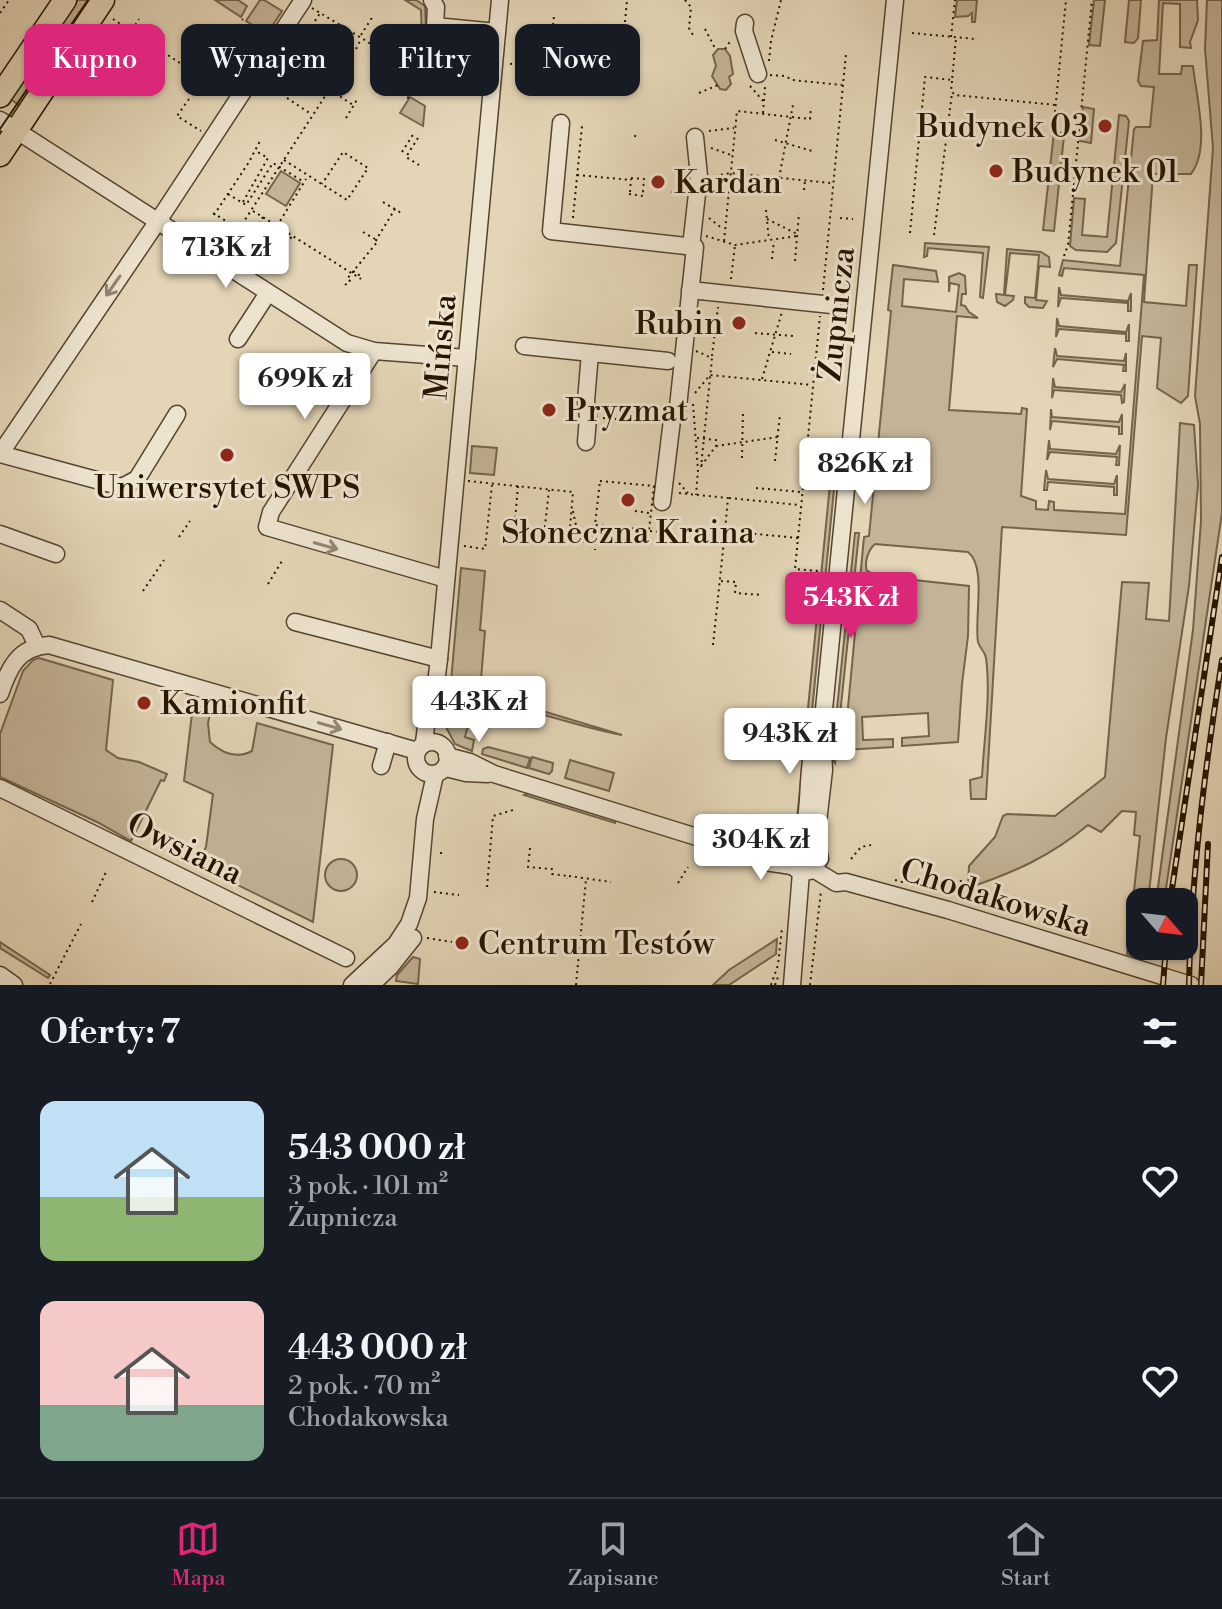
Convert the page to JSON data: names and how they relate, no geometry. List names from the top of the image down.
{
  "streets": {
    "street": [
      "Żupnicza",
      "Mińska",
      "Owsiana",
      "Chodakowska"
    ]
  },
  "crossings": [
    ["Żupnicza", "Chodakowska"]
  ],
  "places": [
    "Budynek 03",
    "Budynek 01",
    "Kardan",
    "Rubin",
    "Pryzmat",
    "Uniwersytet SWPS",
    "Słoneczna Kraina",
    "Kamionfit",
    "Centrum Testów"
  ],
  "north": "bottom right",
  "page": {
    "chip": [
      "Kupno",
      "Wynajem",
      "Filtry",
      "Nowe"
    ],
    "price": [
      "713K zł",
      "699K zł",
      "826K zł",
      "543K zł",
      "443K zł",
      "943K zł",
      "304K zł"
    ],
    "heading": "Oferty: 7",
    "list": [
      {
        "name": "543 000 zł",
        "note": "3 pok. · 101 m² · Żupnicza"
      },
      {
        "name": "443 000 zł",
        "note": "2 pok. · 70 m² · Chodakowska"
      }
    ],
    "tabs": ["Mapa", "Zapisane", "Start"]
  }
}
